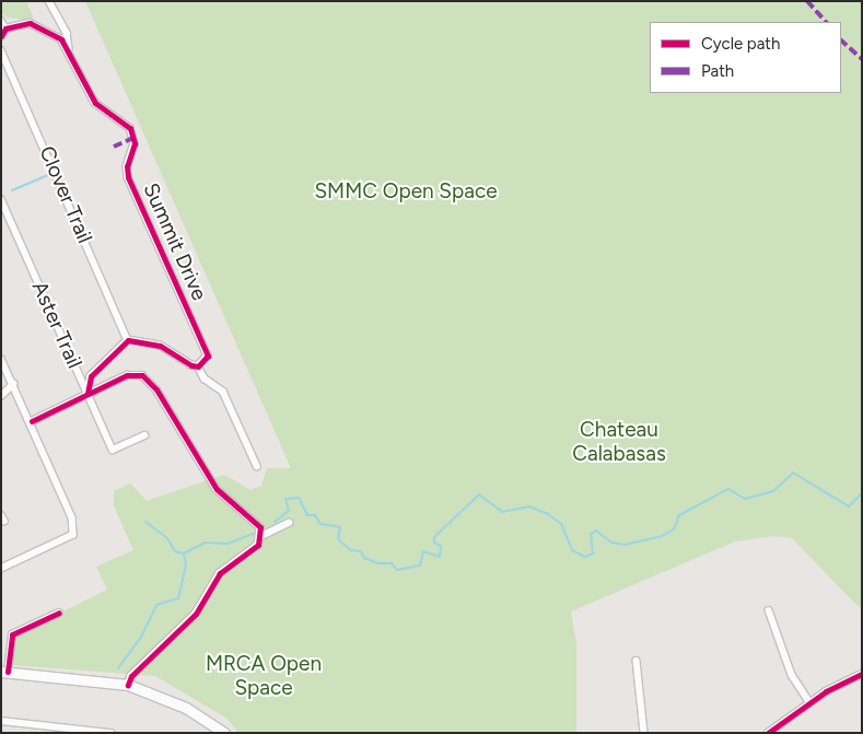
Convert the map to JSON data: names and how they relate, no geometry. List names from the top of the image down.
{
  "streets": {
    "street": ["Clover Trail", "Summit Drive", "Aster Trail"]
  },
  "parks": ["SMMC Open Space", "Chateau Calabasas", "MRCA Open Space"],
  "legend": ["Cycle path", "Path"]
}
